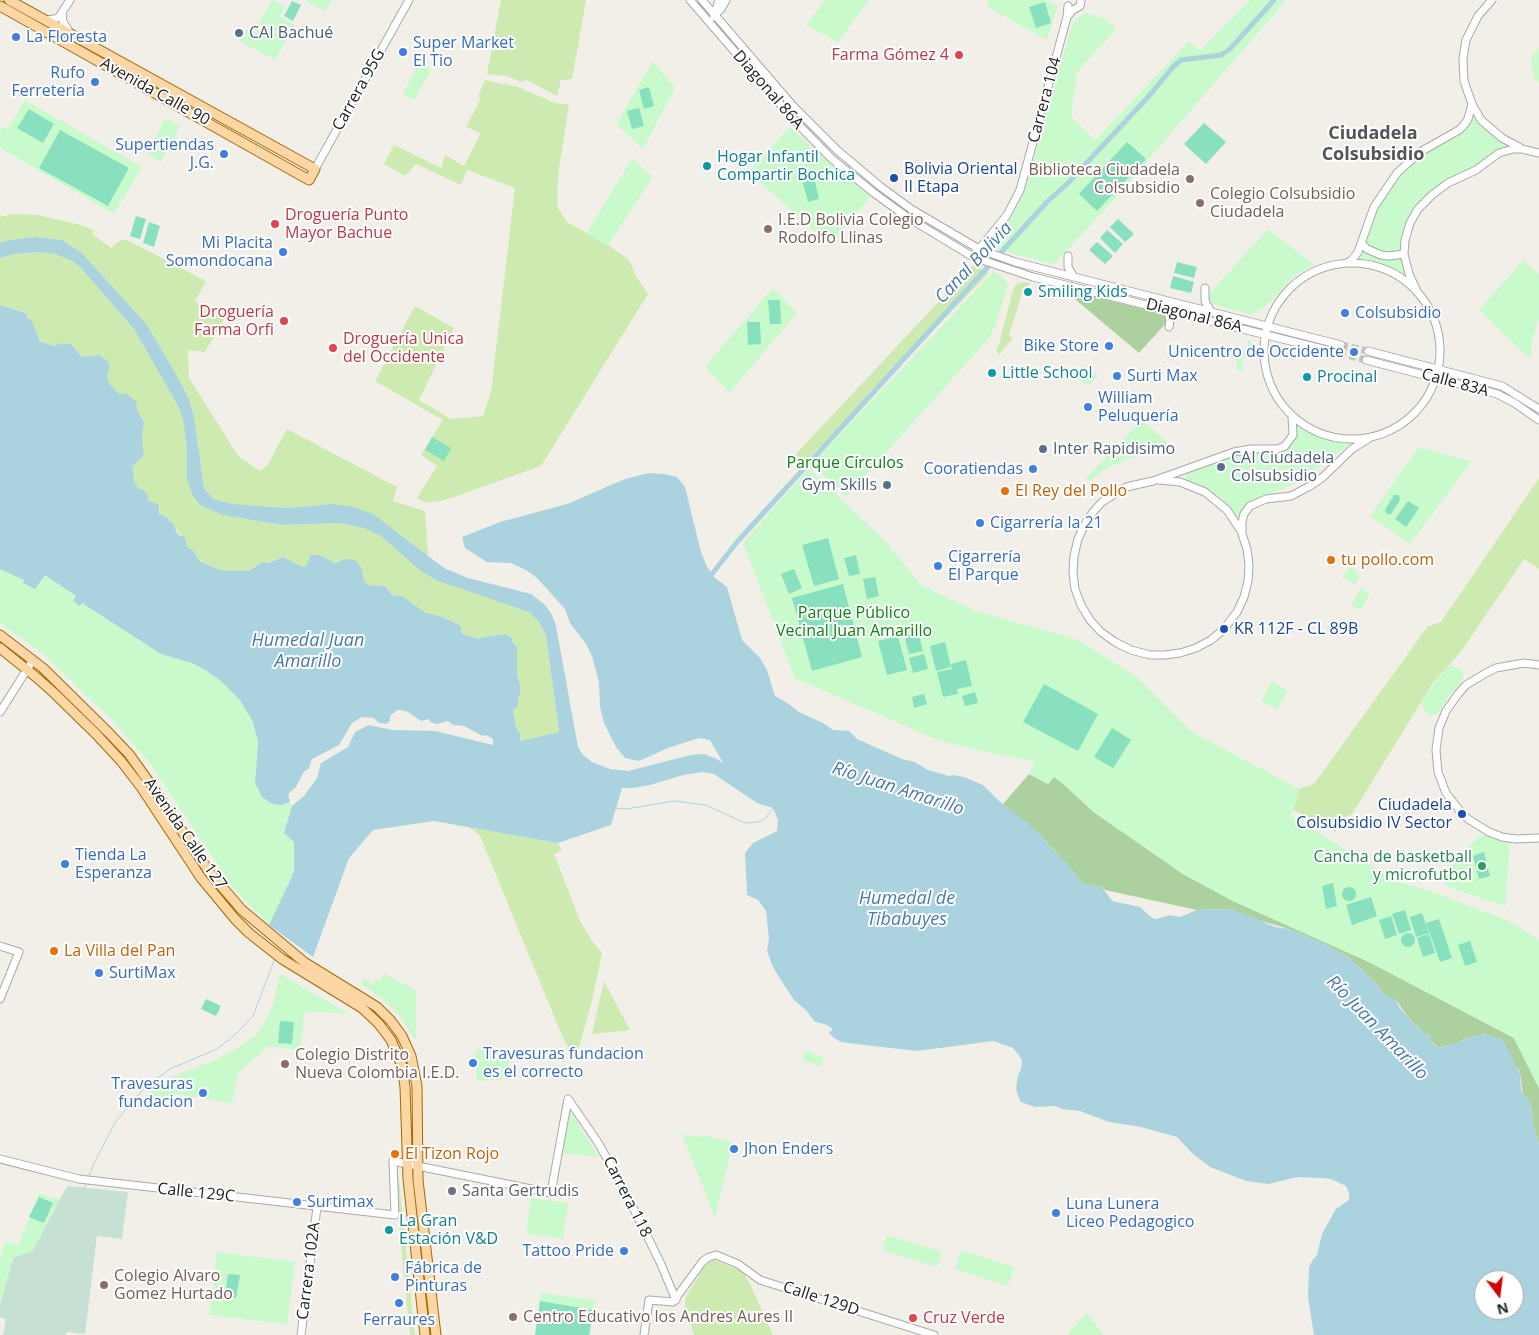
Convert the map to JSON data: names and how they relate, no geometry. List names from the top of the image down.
{
  "streets": {
    "main road": ["Carrera 95G", "Avenida Calle 90", "Avenida Calle 127"],
    "street": [
      "Diagonal 86A",
      "Carrera 104",
      "Calle 83A",
      "Calle 129C",
      "Carrera 118",
      "Carrera 102A",
      "Calle 129D"
    ]
  },
  "crossings": [
    ["Carrera 95G", "Avenida Calle 90"],
    ["Diagonal 86A", "Carrera 104"],
    ["Avenida Calle 127", "Calle 129C"],
    ["Avenida Calle 127", "Carrera 118"],
    ["Calle 129C", "Carrera 102A"],
    ["Carrera 118", "Calle 129D"]
  ],
  "districts": ["Ciudadela Colsubsidio"],
  "water": [
    "Canal Bolivia",
    "Humedal Juan Amarillo",
    "Río Juan Amarillo",
    "Humedal de Tibabuyes"
  ],
  "parks": ["Parque Círculos", "Parque Público Vecinal Juan Amarillo"],
  "places": [
    "CAI Bachué",
    "La Floresta",
    "Super Market El Tio",
    "Farma Gómez 4",
    "Rufo Ferretería",
    "Supertiendas J.G.",
    "Hogar Infantil Compartir Bochica",
    "Bolivia Oriental II Etapa",
    "Biblioteca Ciudadela Colsubsidio",
    "Colegio Colsubsidio Ciudadela",
    "Droguería Punto Mayor Bachue",
    "I.E.D Bolivia Colegio Rodolfo Llinas",
    "Mi Placita Somondocana",
    "Smiling Kids",
    "Colsubsidio",
    "Droguería Farma Orfi",
    "Bike Store",
    "Droguería Unica del Occidente",
    "Unicentro de Occidente",
    "Little School",
    "Surti Max",
    "Procinal",
    "William Peluquería",
    "Inter Rapidisimo",
    "CAI Ciudadela Colsubsidio",
    "Cooratiendas",
    "Gym Skills",
    "El Rey del Pollo",
    "Cigarrería la 21",
    "tu pollo.com",
    "Cigarrería El Parque",
    "KR 112F - CL 89B",
    "Ciudadela Colsubsidio IV Sector",
    "Tienda La Esperanza",
    "Cancha de basketball y microfutbol",
    "La Villa del Pan",
    "SurtiMax",
    "Travesuras fundacion es el correcto",
    "Colegio Distrito Nueva Colombia I.E.D.",
    "Travesuras fundacion",
    "Jhon Enders",
    "El Tizon Rojo",
    "Santa Gertrudis",
    "Surtimax",
    "Luna Lunera Liceo Pedagogico",
    "La Gran Estación V&D",
    "Tattoo Pride",
    "Fábrica de Pinturas",
    "Colegio Alvaro Gomez Hurtado",
    "Ferraures",
    "Centro Educativo los Andres Aures II",
    "Cruz Verde"
  ],
  "north": "bottom"
}
